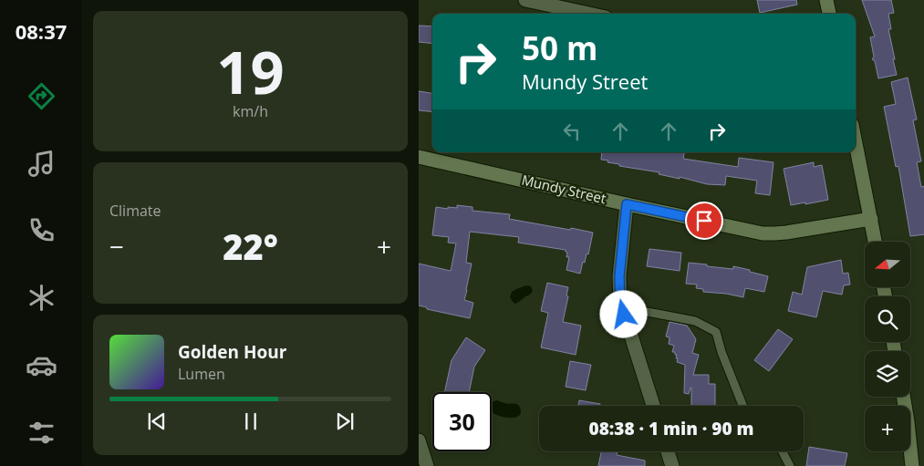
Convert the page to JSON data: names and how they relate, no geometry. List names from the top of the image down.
{
  "streets": {
    "street": ["Mundy Street"]
  },
  "north": "left",
  "page": {
    "tabs": "08:37",
    "tile": [
      ["19", "km/h"],
      "Climate"
    ],
    "turn": ["50 m", "Mundy Street"],
    "heat": ["−", "22°", "+"],
    "map_buttons": "+",
    "song": ["Golden Hour", "Lumen"],
    "limit": "30",
    "trip": "08:38 · 1 min · 90 m"
  }
}
